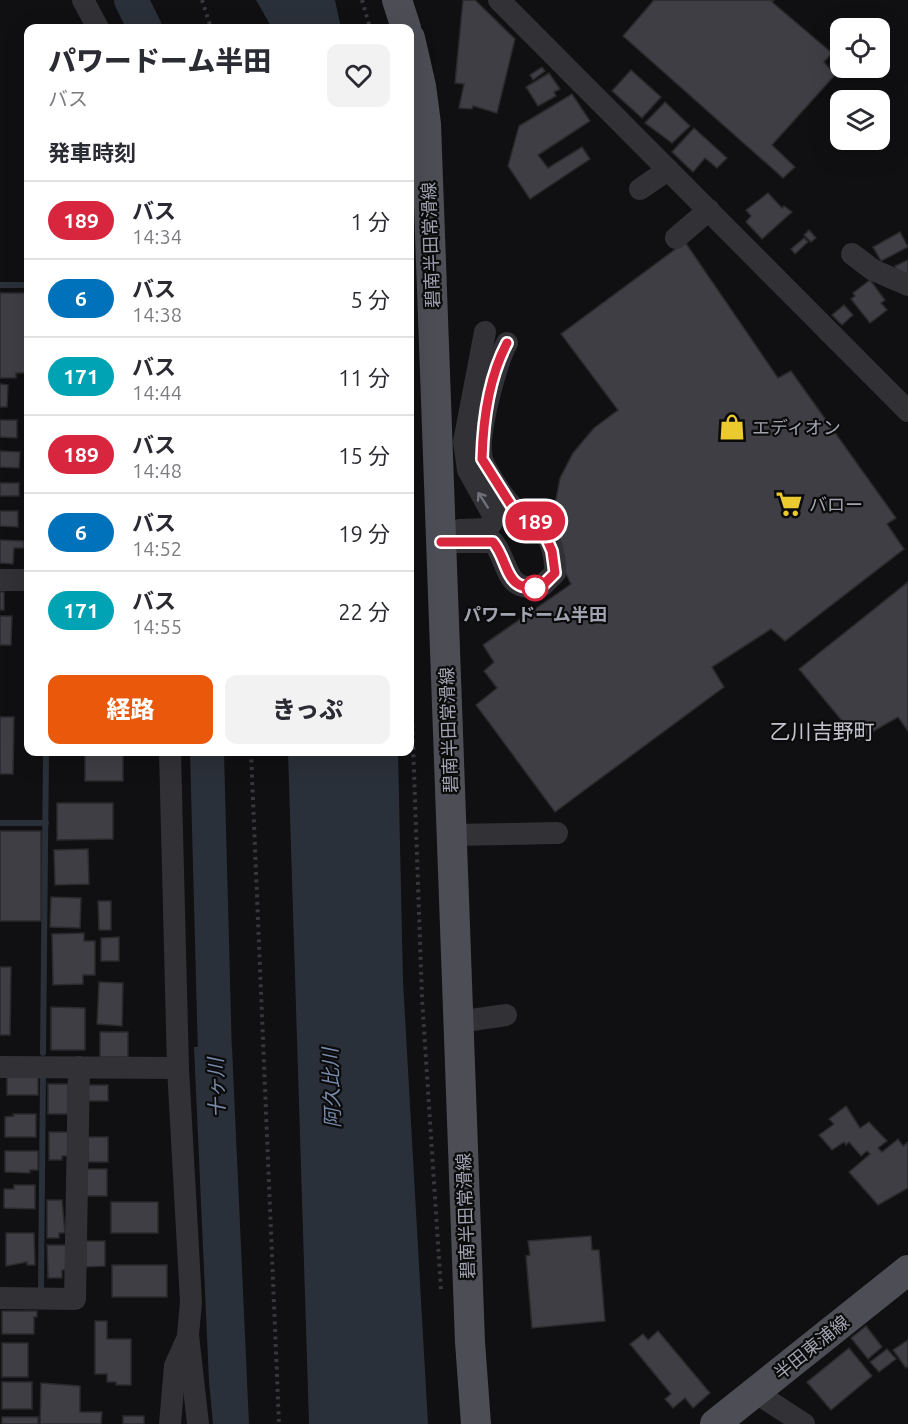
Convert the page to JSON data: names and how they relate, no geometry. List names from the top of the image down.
{
  "streets": {
    "main road": ["碧南半田常滑線", "半田東浦線"]
  },
  "districts": ["乙川吉野町"],
  "water": ["十ヶ川", "阿久比川"],
  "places": {
    "shop": ["エディオン"],
    "supermarket": ["バロー"],
    "other": ["パワードーム半田"]
  },
  "lines": ["bus line 189"],
  "page": {
    "on_map": "189",
    "heading": [
      ["パワードーム半田", "バス"],
      "発車時刻"
    ],
    "list": [
      {
        "mark": "189",
        "name": "バス",
        "note": "14:34",
        "value": "1 分"
      },
      {
        "mark": "6",
        "name": "バス",
        "note": "14:38",
        "value": "5 分"
      },
      {
        "mark": "171",
        "name": "バス",
        "note": "14:44",
        "value": "11 分"
      },
      {
        "mark": "189",
        "name": "バス",
        "note": "14:48",
        "value": "15 分"
      },
      {
        "mark": "6",
        "name": "バス",
        "note": "14:52",
        "value": "19 分"
      },
      {
        "mark": "171",
        "name": "バス",
        "note": "14:55",
        "value": "22 分"
      }
    ],
    "buttons": ["経路", "きっぷ"]
  }
}
